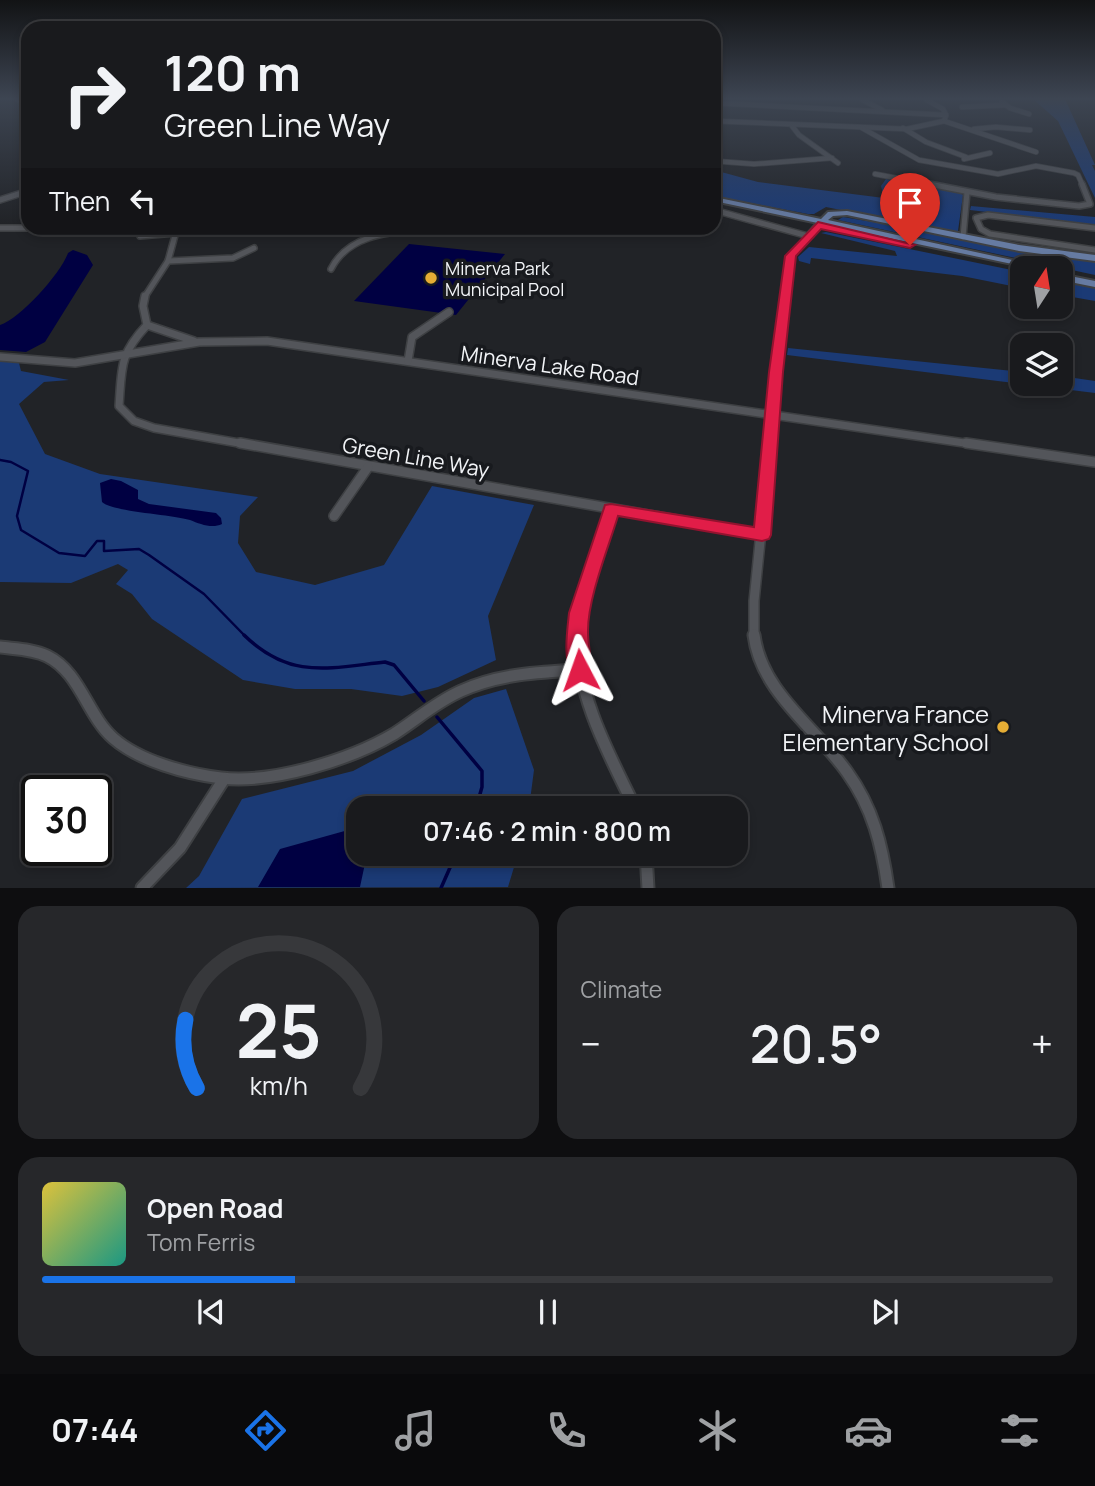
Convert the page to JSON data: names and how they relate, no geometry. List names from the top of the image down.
{
  "streets": {
    "street": ["Minerva Lake Road", "Green Line Way"]
  },
  "crossings": [
    ["Minerva Lake Road", "Green Line Way"]
  ],
  "places": ["Minerva Park Municipal Pool", "Minerva France Elementary School"],
  "north": "top",
  "page": {
    "turn": ["120 m", "Green Line Way"],
    "then": "Then",
    "limit": "30",
    "trip": "07:46 · 2 min · 800 m",
    "tile": "Climate",
    "heat": ["−", "20.5°", "+"],
    "song": ["Open Road", "Tom Ferris"],
    "tabs": "07:44",
    "gauge": ["25", "km/h"]
  }
}
